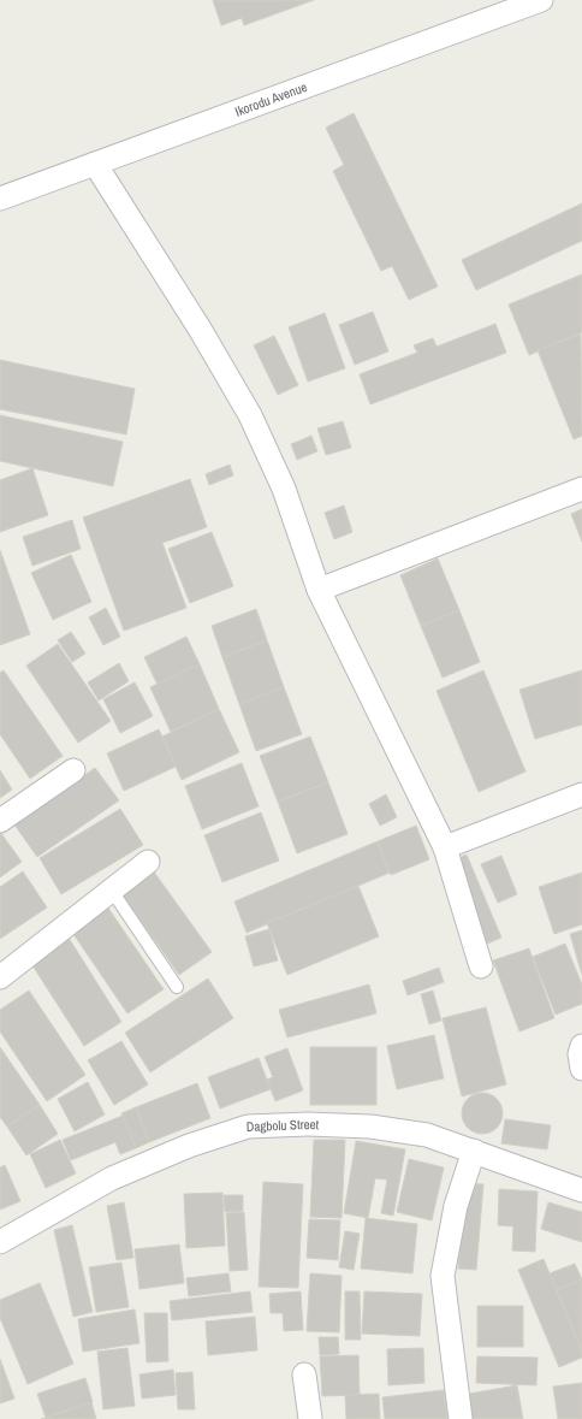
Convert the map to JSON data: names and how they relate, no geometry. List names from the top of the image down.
{
  "streets": {
    "street": ["Ikorodu Avenue", "Dagbolu Street"]
  }
}
